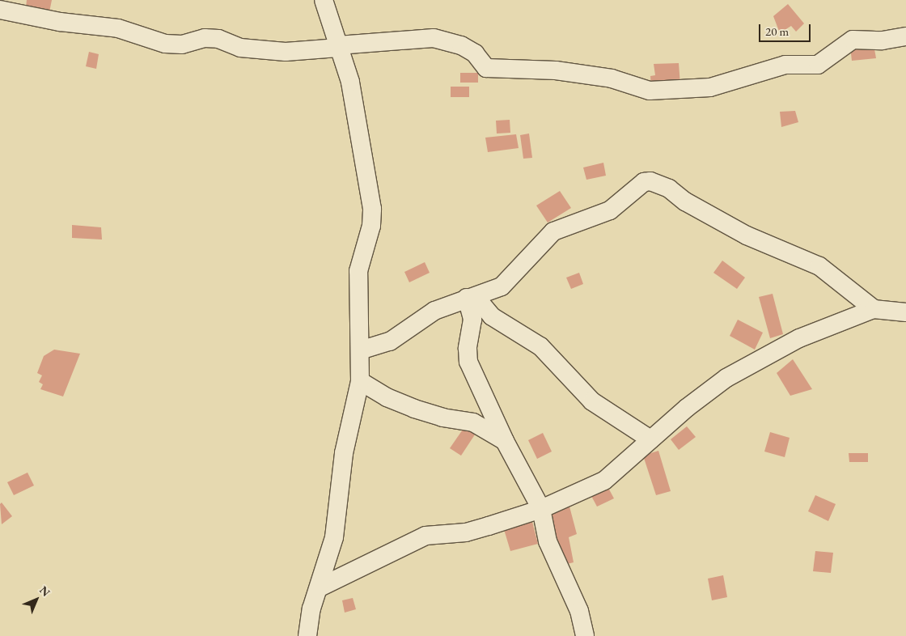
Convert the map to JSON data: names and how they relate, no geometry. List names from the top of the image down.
{
  "scale_bar": "20 m",
  "north": "top right"
}
